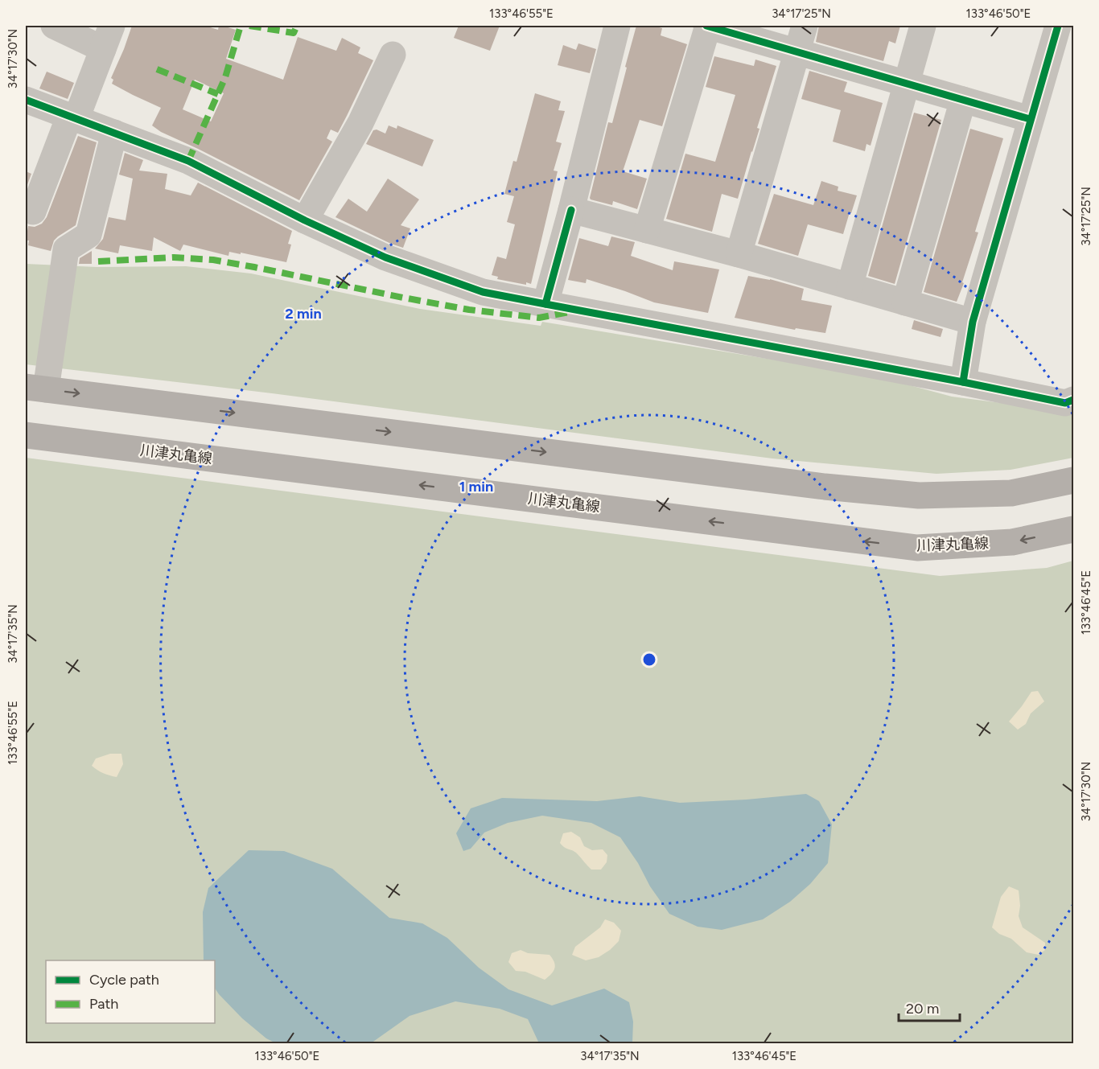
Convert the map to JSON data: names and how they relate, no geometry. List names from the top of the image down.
{
  "streets": {
    "main road": ["川津丸亀線"]
  },
  "legend": ["Cycle path", "Path"],
  "scale_bar": "20 m",
  "coordinates": [
    "133°46'55\"E",
    "34°17'25\"N",
    "133°46'50\"E",
    "34°17'30\"N",
    "133°46'45\"E",
    "34°17'35\"N"
  ],
  "rings": ["2 min", "1 min"]
}
